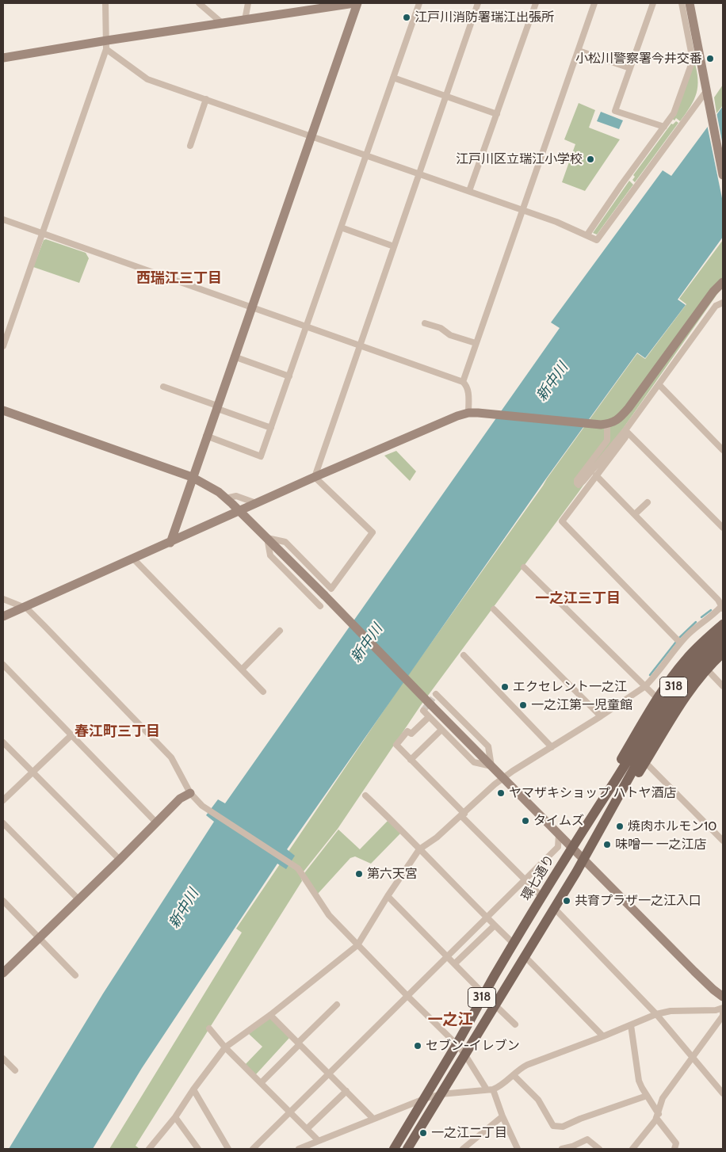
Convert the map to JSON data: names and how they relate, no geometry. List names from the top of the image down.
{
  "streets": {
    "main road": ["318", "環七通り"]
  },
  "districts": [
    "西瑞江三丁目",
    "一之江三丁目",
    "春江町三丁目",
    "一之江"
  ],
  "water": ["新中川"],
  "places": [
    "江戸川消防署瑞江出張所",
    "小松川警察署今井交番",
    "江戸川区立瑞江小学校",
    "エクセレント一之江",
    "一之江第一児童館",
    "ヤマザキショップ ハトヤ酒店",
    "タイムズ",
    "焼肉ホルモン10",
    "味噌一 一之江店",
    "第六天宮",
    "共育プラザ一之江入口",
    "セブン-イレブン",
    "一之江二丁目"
  ]
}
